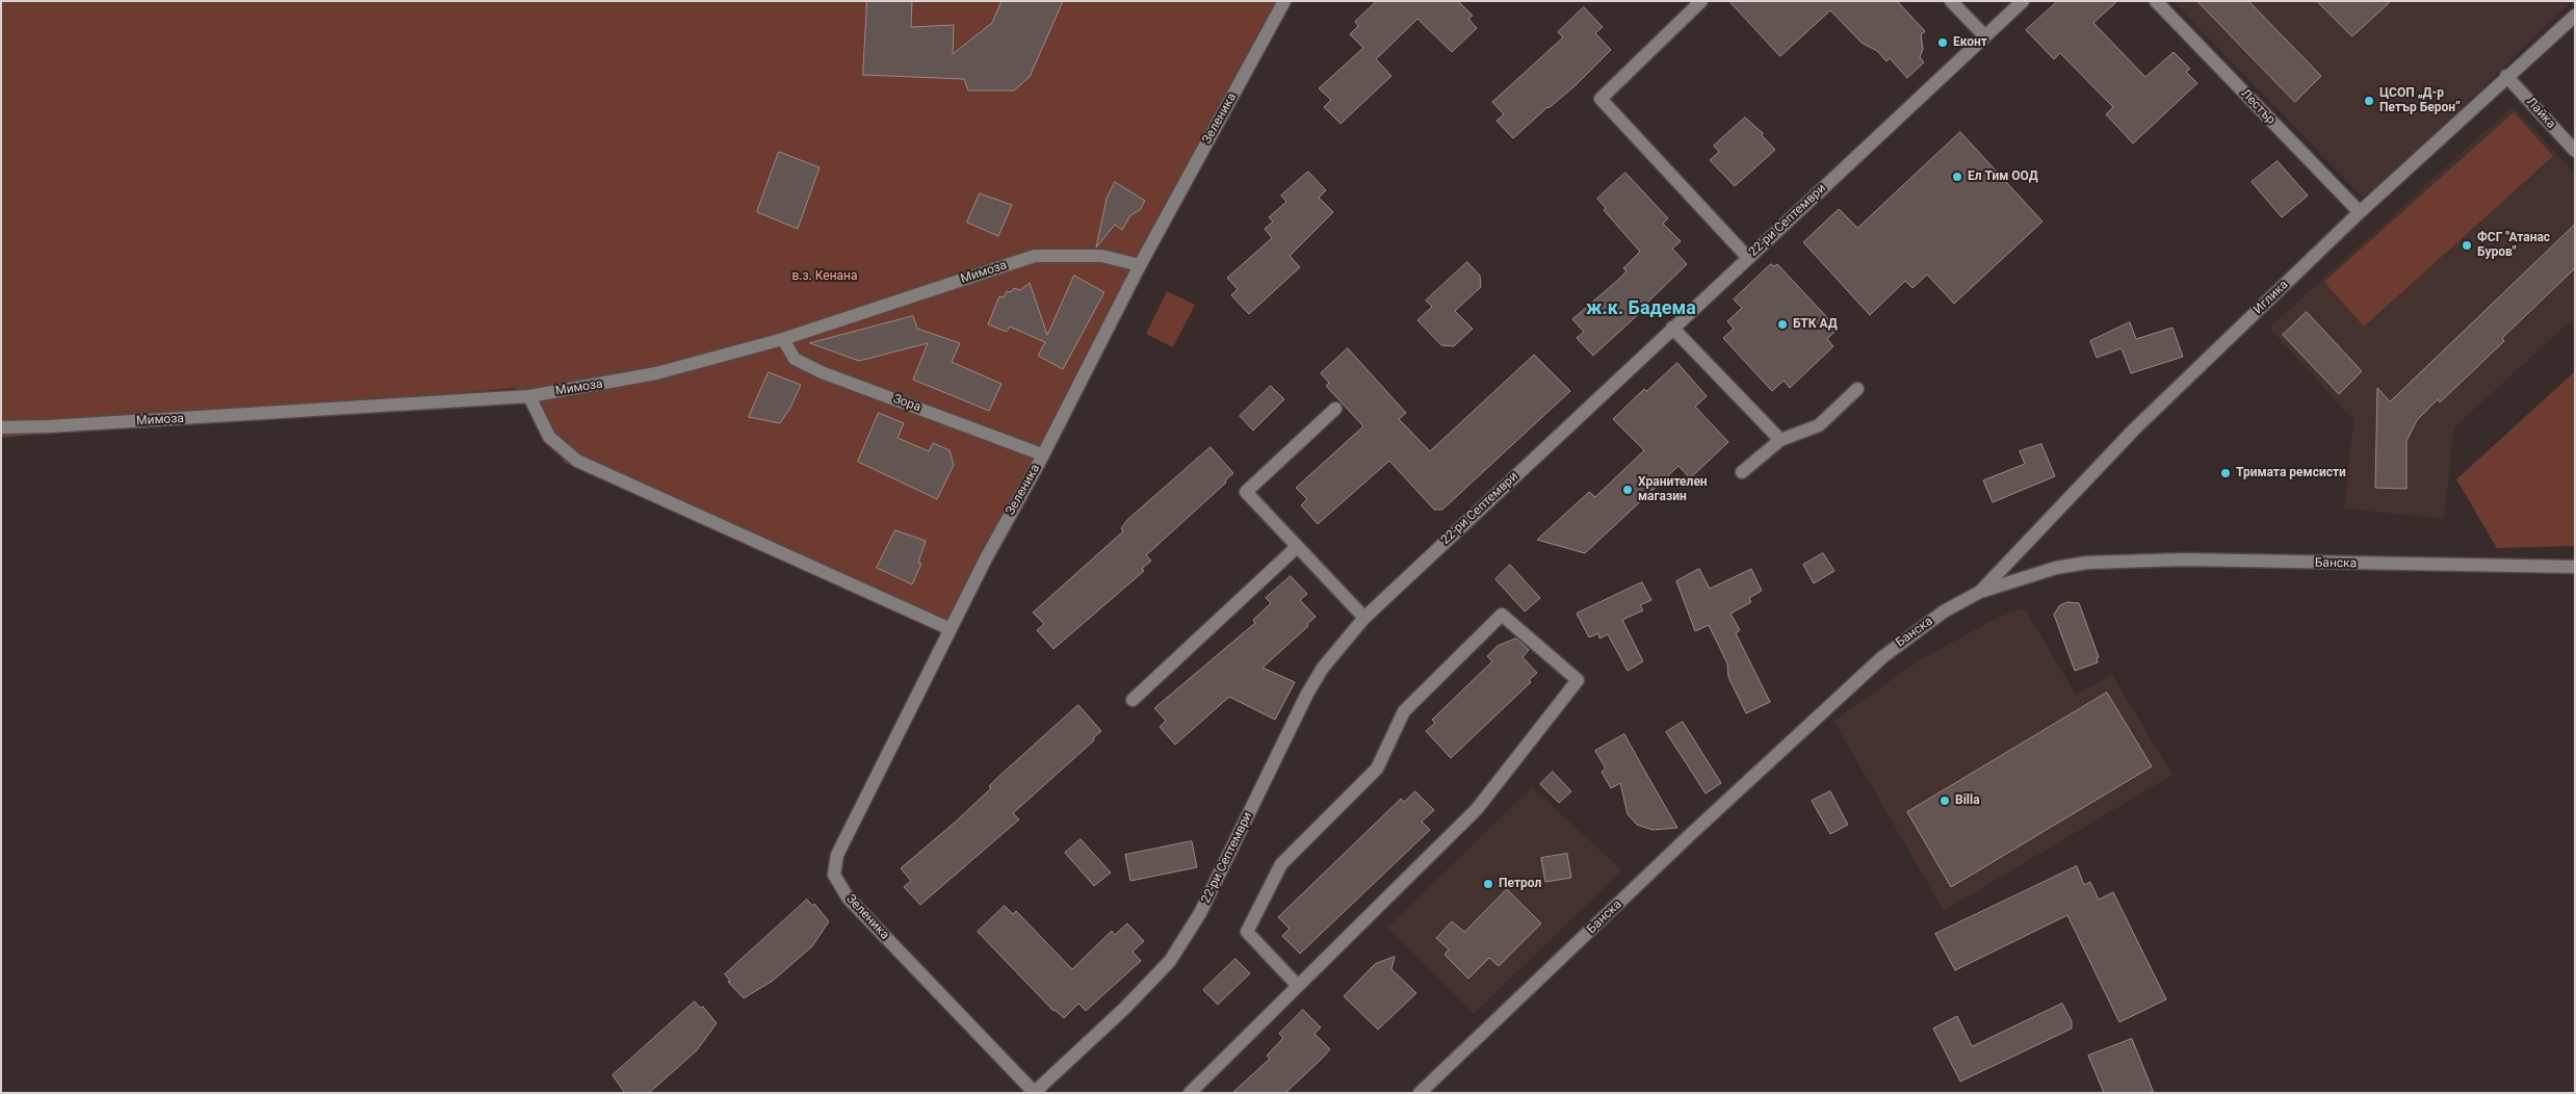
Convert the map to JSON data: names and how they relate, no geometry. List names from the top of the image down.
{
  "streets": {
    "street": [
      "Лестър",
      "Лайка",
      "Зеленика",
      "22-ри Септември",
      "Мимоза",
      "Иглика",
      "Зора",
      "Банска"
    ]
  },
  "crossings": [
    ["Лестър", "Иглика"],
    ["Лайка", "Иглика"],
    ["Зеленика", "22-ри Септември"],
    ["Зеленика", "Мимоза"],
    ["Зеленика", "Зора"],
    ["Мимоза", "Зора"],
    ["Иглика", "Банска"]
  ],
  "districts": ["ж.к. Бадема"],
  "parks": ["в.з. Кенана"],
  "places": [
    "Еконт",
    "ЦСОП „Д-р Петър Берон”",
    "Ел Тим ООД",
    "ФСГ \"Атанас Буров\"",
    "БТК АД",
    "Тримата ремсисти",
    "Хранителен магазин",
    "Billa",
    "Петрол"
  ]
}
